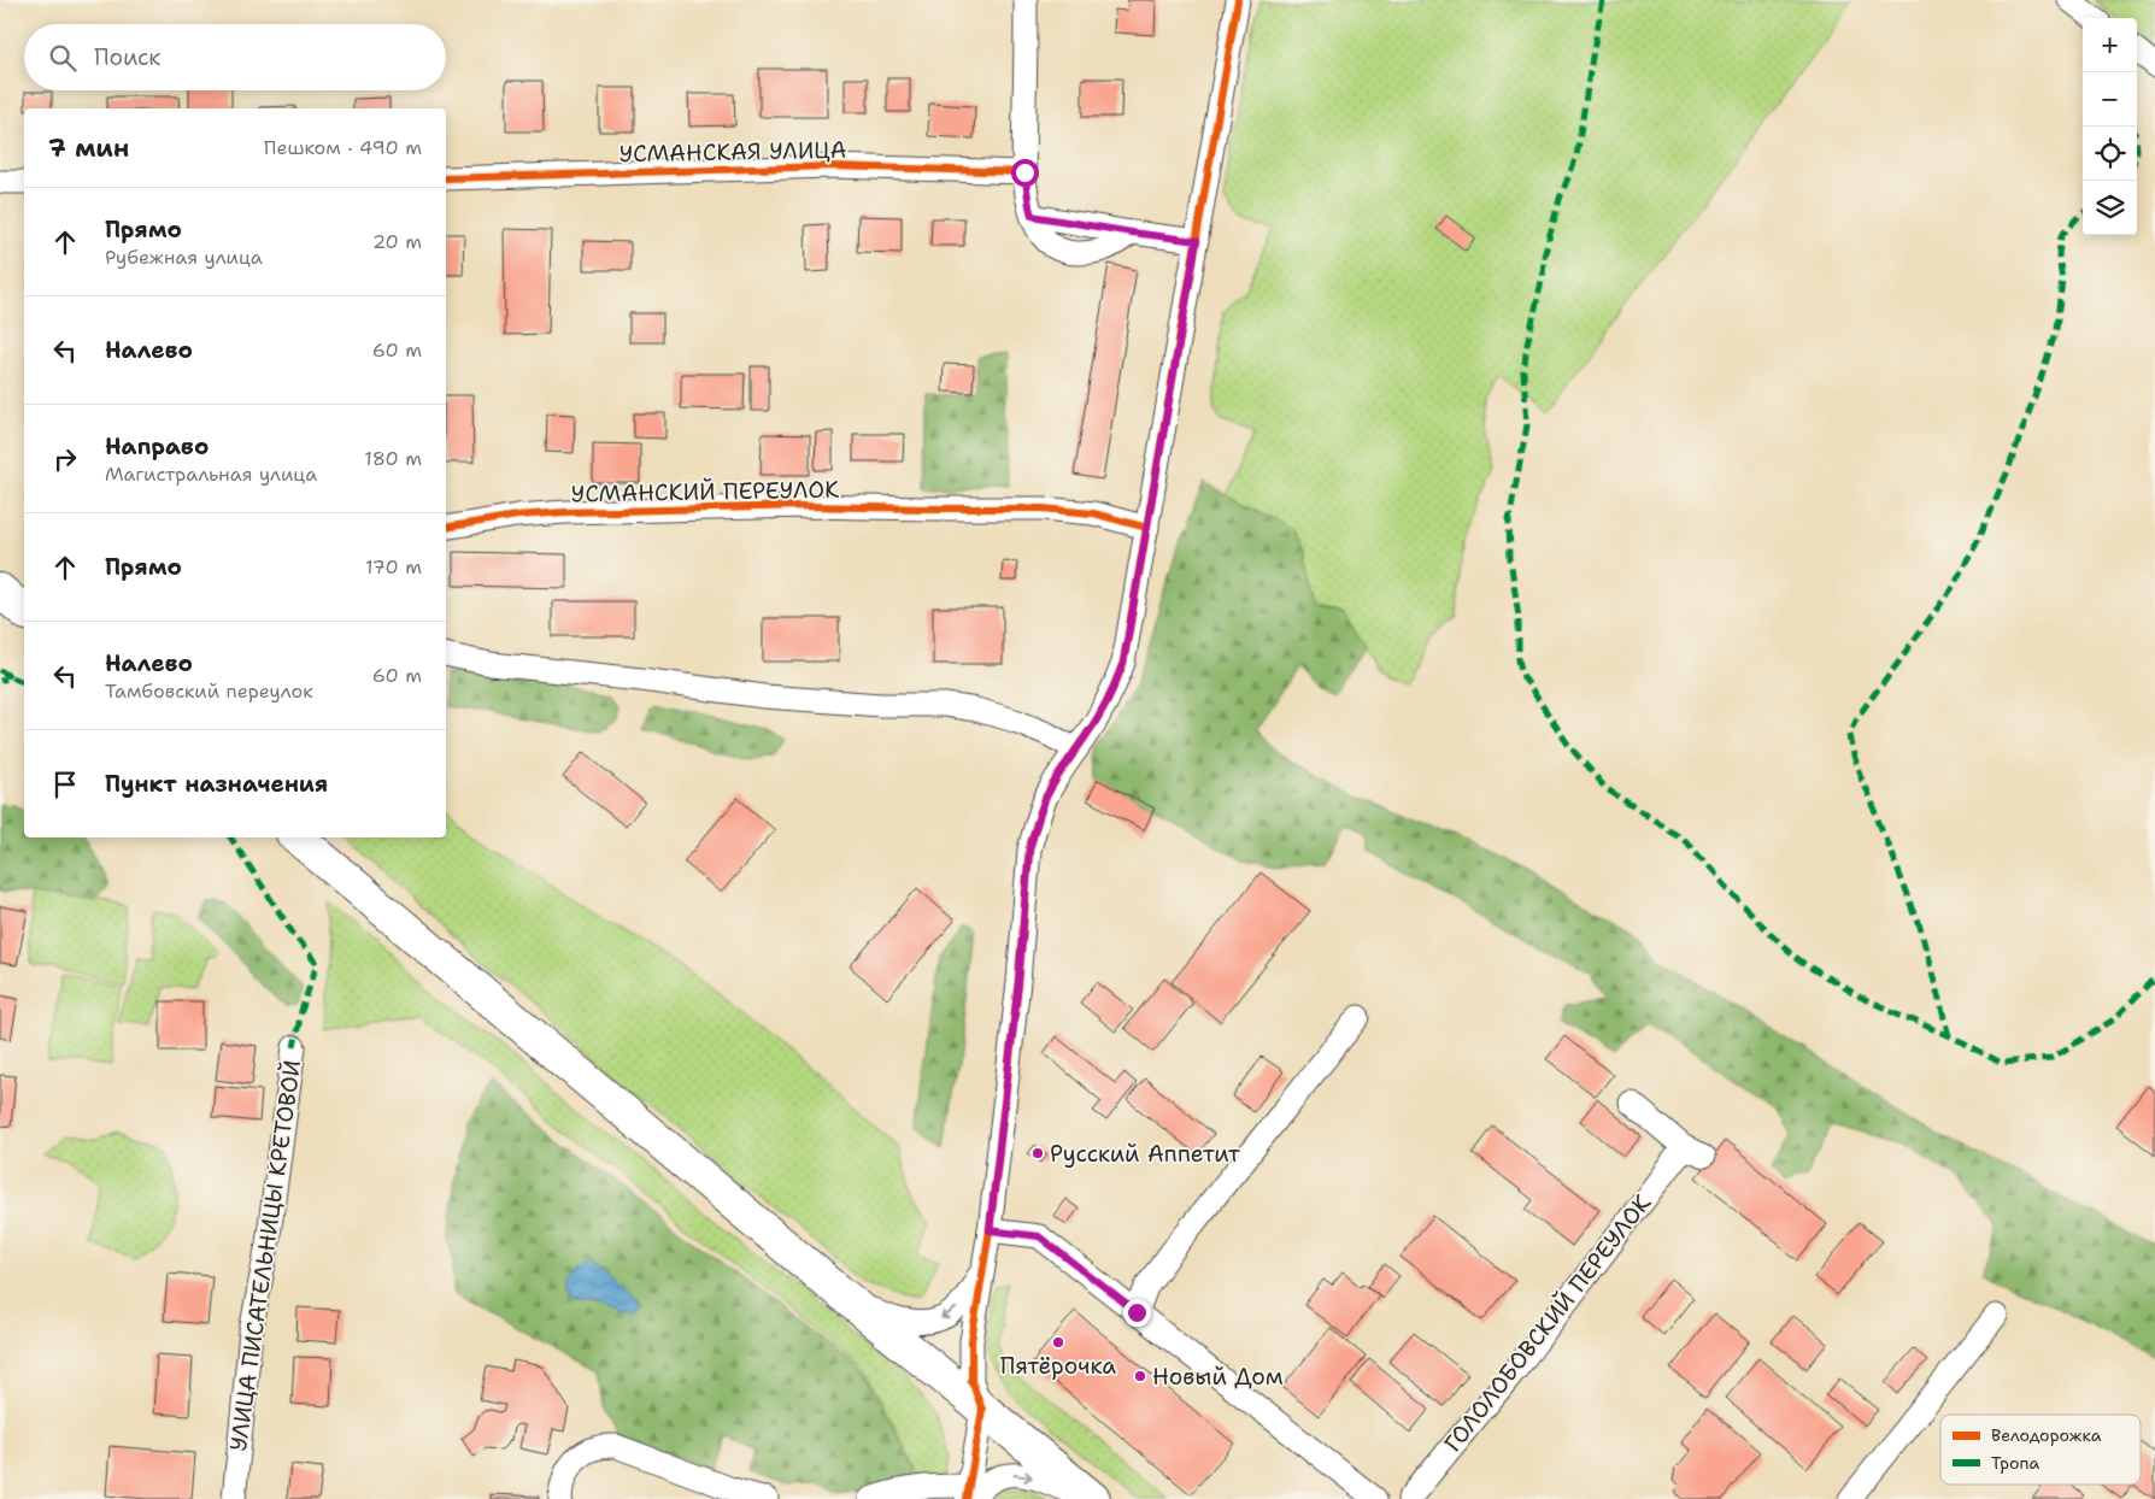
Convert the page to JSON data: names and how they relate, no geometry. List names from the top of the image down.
{
  "streets": {
    "street": [
      "УСМАНСКАЯ УЛИЦА",
      "УСМАНСКИЙ ПЕРЕУЛОК",
      "УЛИЦА ПИСАТЕЛЬНИЦЫ КРЕТОВОЙ",
      "ГОЛОЛОБОВСКИЙ ПЕРЕУЛОК"
    ]
  },
  "places": ["Русский Аппетит", "Пятёрочка", "Новый Дом"],
  "legend": ["Велодорожка", "Тропа"],
  "page": {
    "map_buttons": ["+", "−"],
    "search": "Поиск",
    "heading": ["7 мин", "Пешком · 490 m"],
    "list": [
      ["Прямо", "Рубежная улица", "20 m"],
      ["Налево", "60 m"],
      ["Направо", "Магистральная улица", "180 m"],
      ["Прямо", "170 m"],
      ["Налево", "Тамбовский переулок", "60 m"],
      "Пункт назначения"
    ]
  }
}
